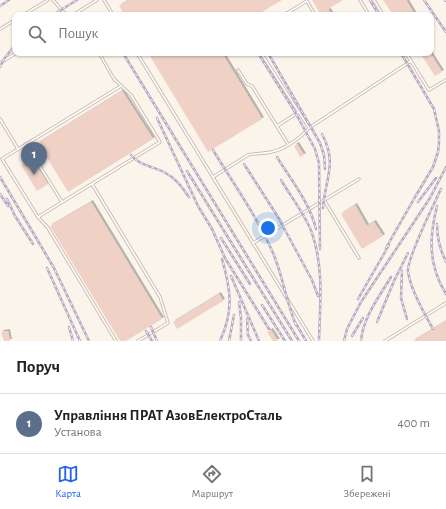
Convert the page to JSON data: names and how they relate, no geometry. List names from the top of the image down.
{
  "page": {
    "search": "Пошук",
    "pins": "1",
    "heading": "Поруч",
    "list": [
      {
        "mark": "1",
        "name": "Управління ПРАТ АзовЕлектроСталь",
        "note": "Установа",
        "value": "400 m"
      }
    ],
    "nav": ["Карта", "Маршрут", "Збережені"]
  }
}
